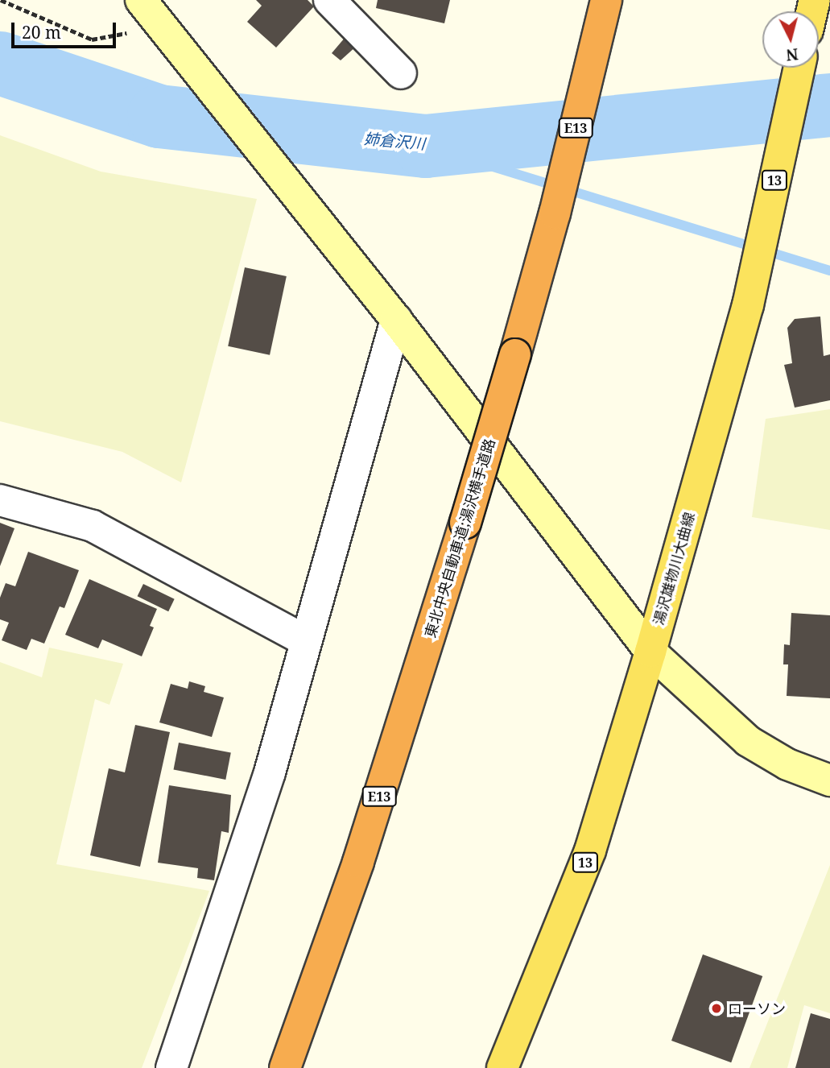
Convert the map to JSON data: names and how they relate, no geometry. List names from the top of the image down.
{
  "streets": {
    "highway": ["E13", "東北中央自動車道;湯沢横手道路"],
    "main road": ["13", "湯沢雄物川大曲線"]
  },
  "water": ["姉倉沢川"],
  "places": ["ローソン"],
  "scale_bar": "20 m",
  "north": "bottom"
}
